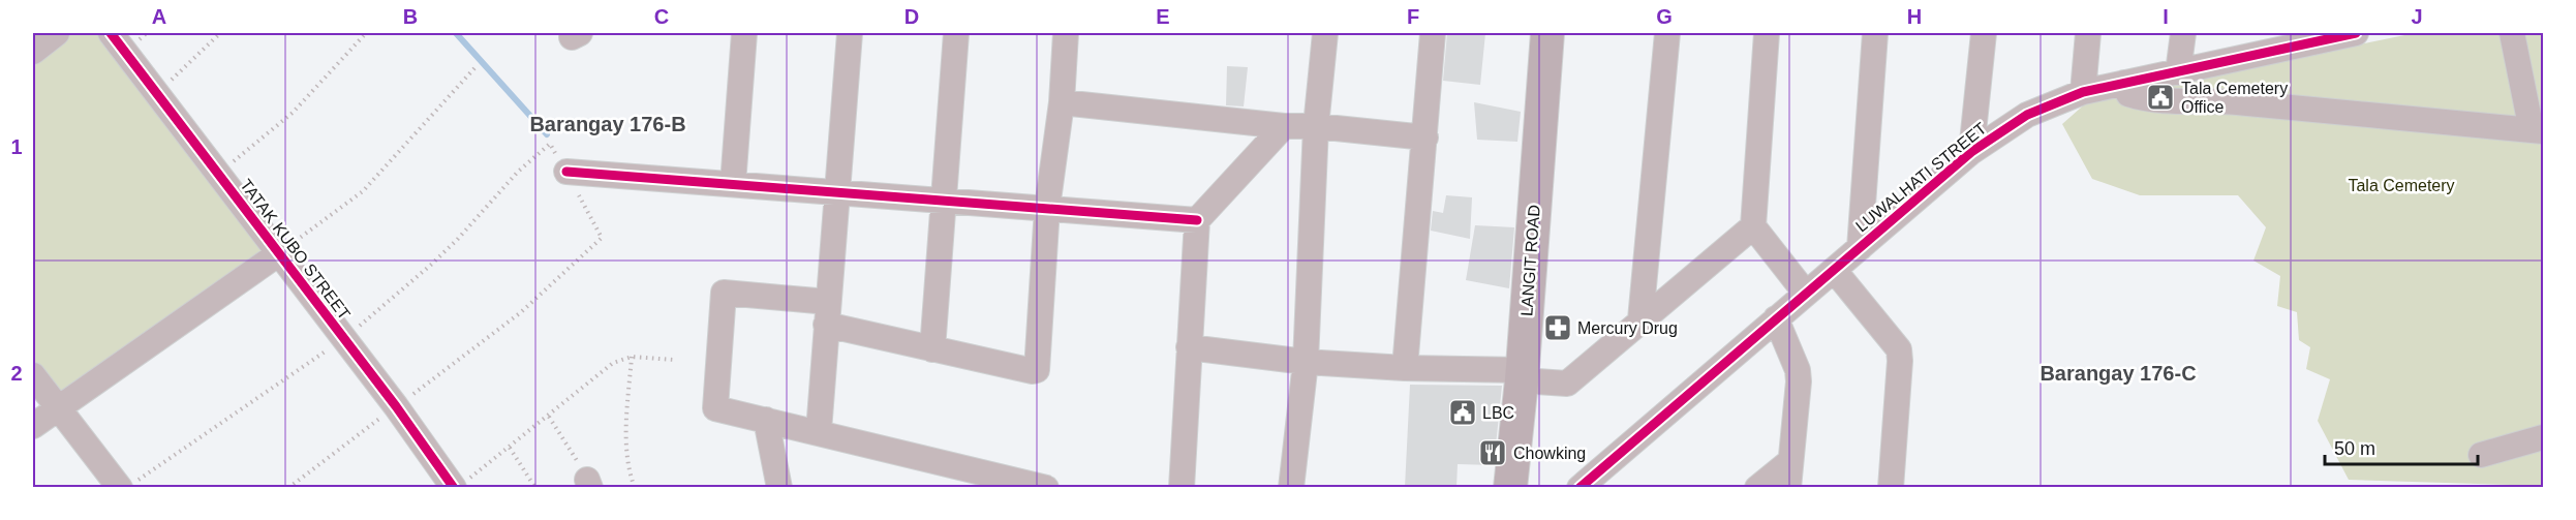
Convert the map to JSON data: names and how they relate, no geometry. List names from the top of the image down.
{
  "streets": {
    "main road": ["LANGIT ROAD"],
    "street": ["LUWALHATI STREET", "TATAK KUBO STREET"]
  },
  "districts": ["Barangay 176-B", "Barangay 176-C"],
  "parks": ["Tala Cemetery"],
  "places": {
    "public building": ["Tala Cemetery Office", "LBC"],
    "pharmacy": ["Mercury Drug"],
    "restaurant": ["Chowking"]
  },
  "scale_bar": "50 m",
  "grid": {
    "columns": [
      "A",
      "B",
      "C",
      "D",
      "E",
      "F",
      "G",
      "H",
      "I",
      "J"
    ],
    "rows": ["1", "2"]
  }
}
